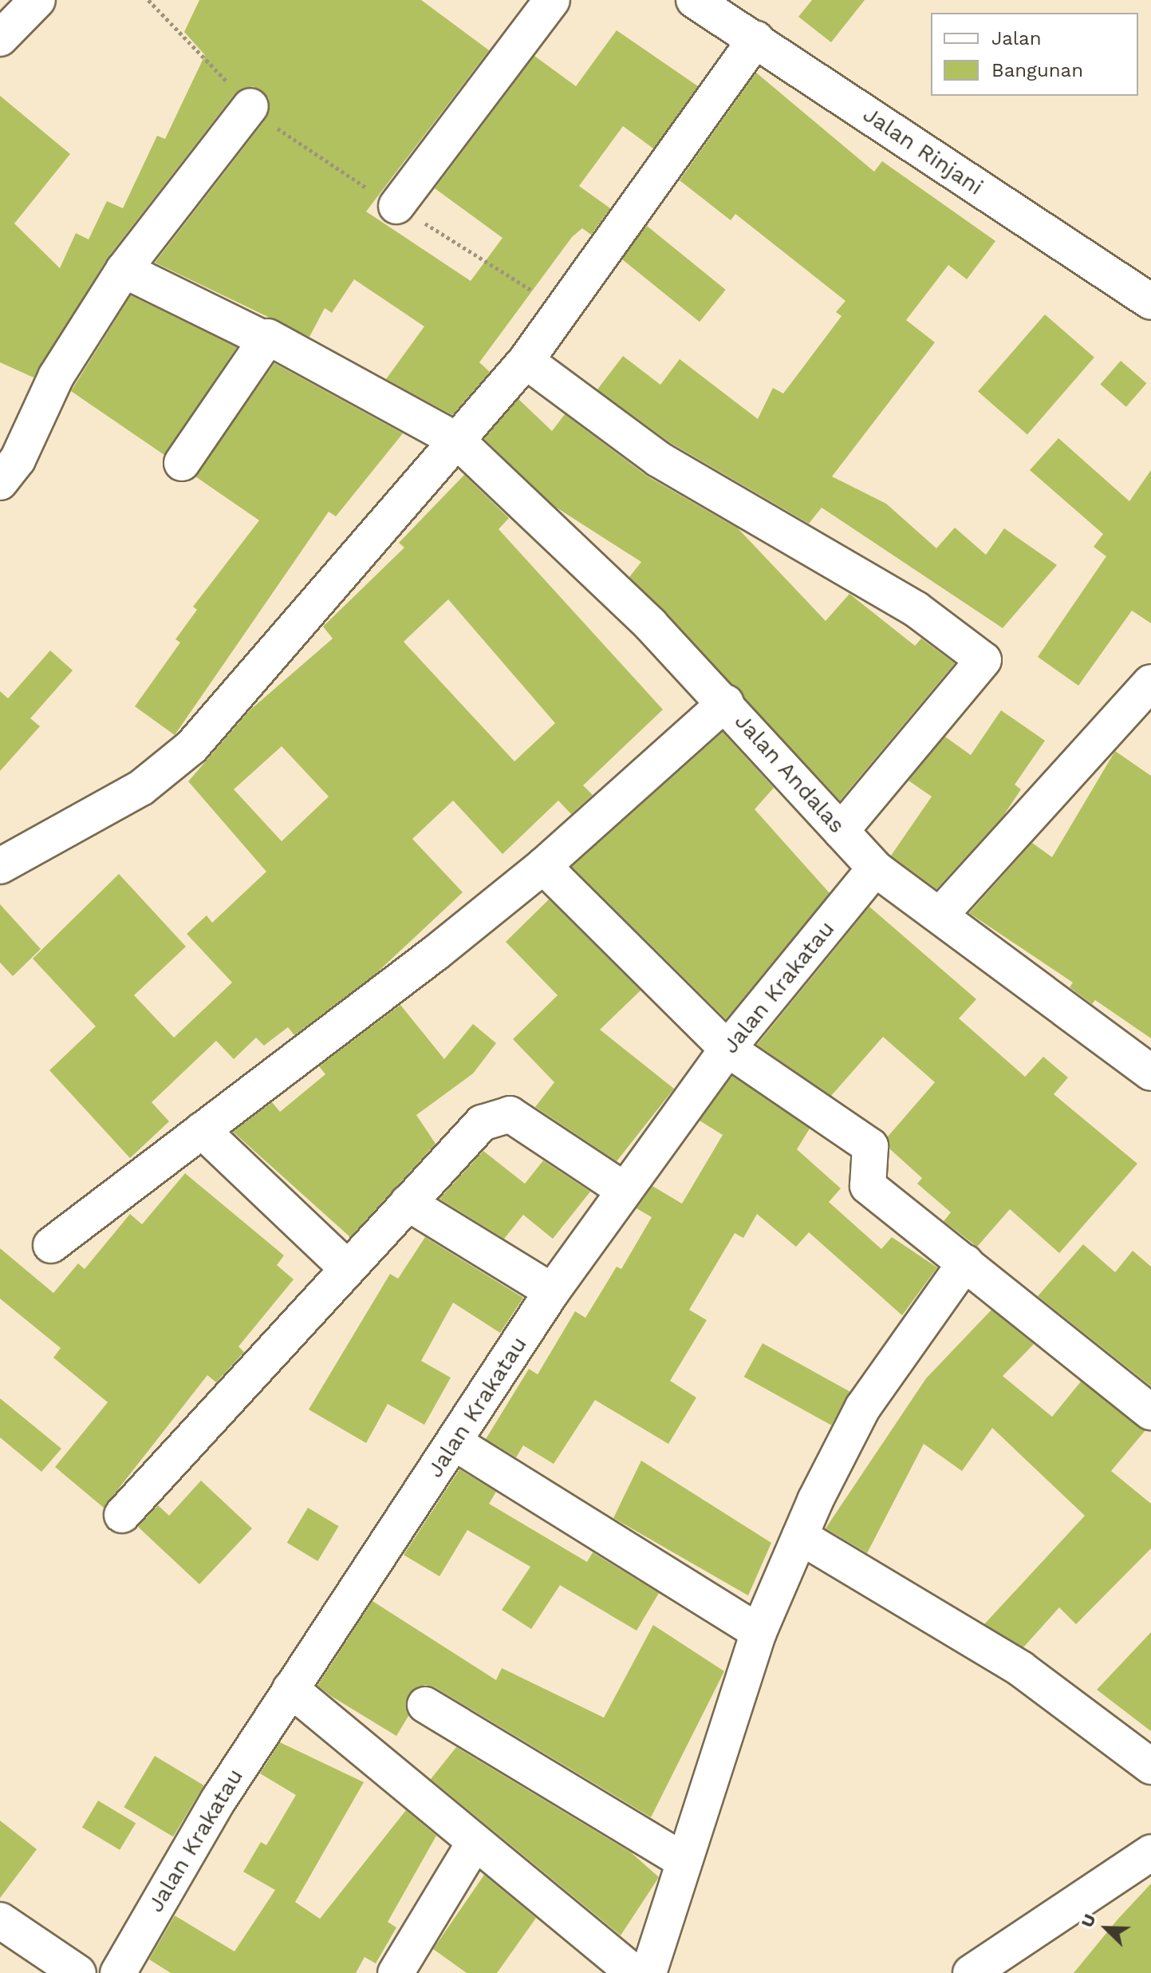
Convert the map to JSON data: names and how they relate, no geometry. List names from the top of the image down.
{
  "streets": {
    "street": ["Jalan Rinjani", "Jalan Andalas", "Jalan Krakatau"]
  },
  "crossings": [
    ["Jalan Andalas", "Jalan Krakatau"]
  ],
  "legend": ["Jalan", "Bangunan"],
  "north": "top left"
}
